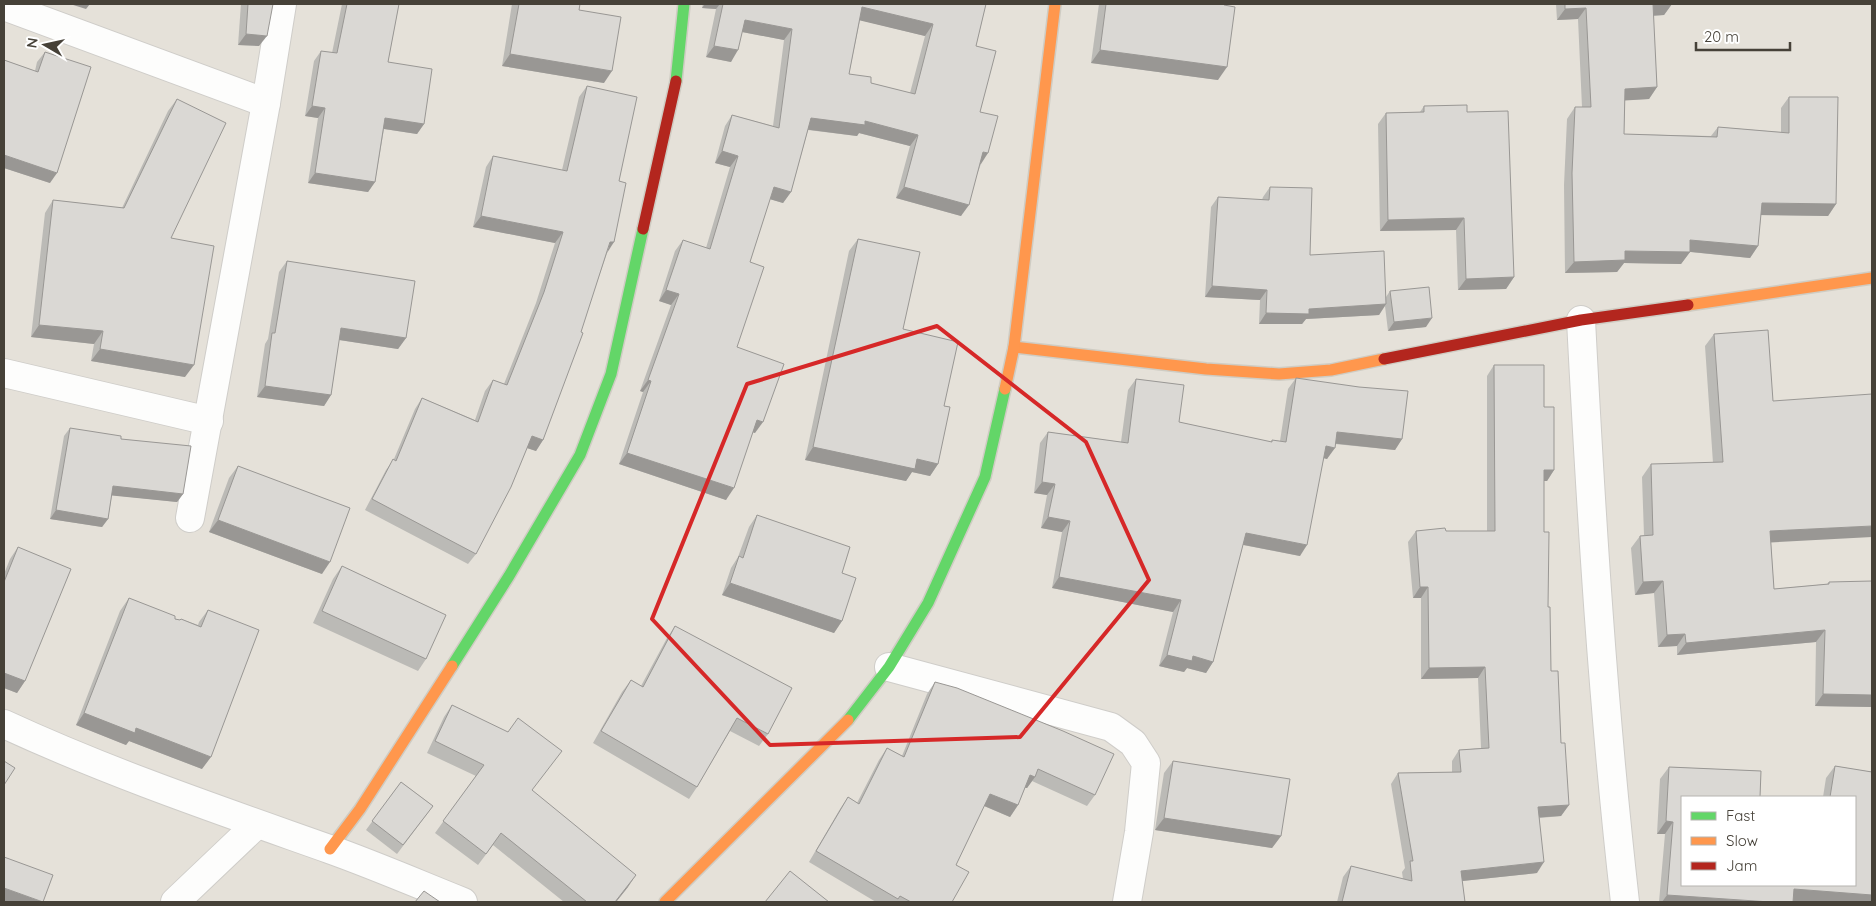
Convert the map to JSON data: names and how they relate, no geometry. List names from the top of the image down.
{
  "legend": ["Fast", "Slow", "Jam"],
  "scale_bar": "20 m",
  "north": "left"
}
